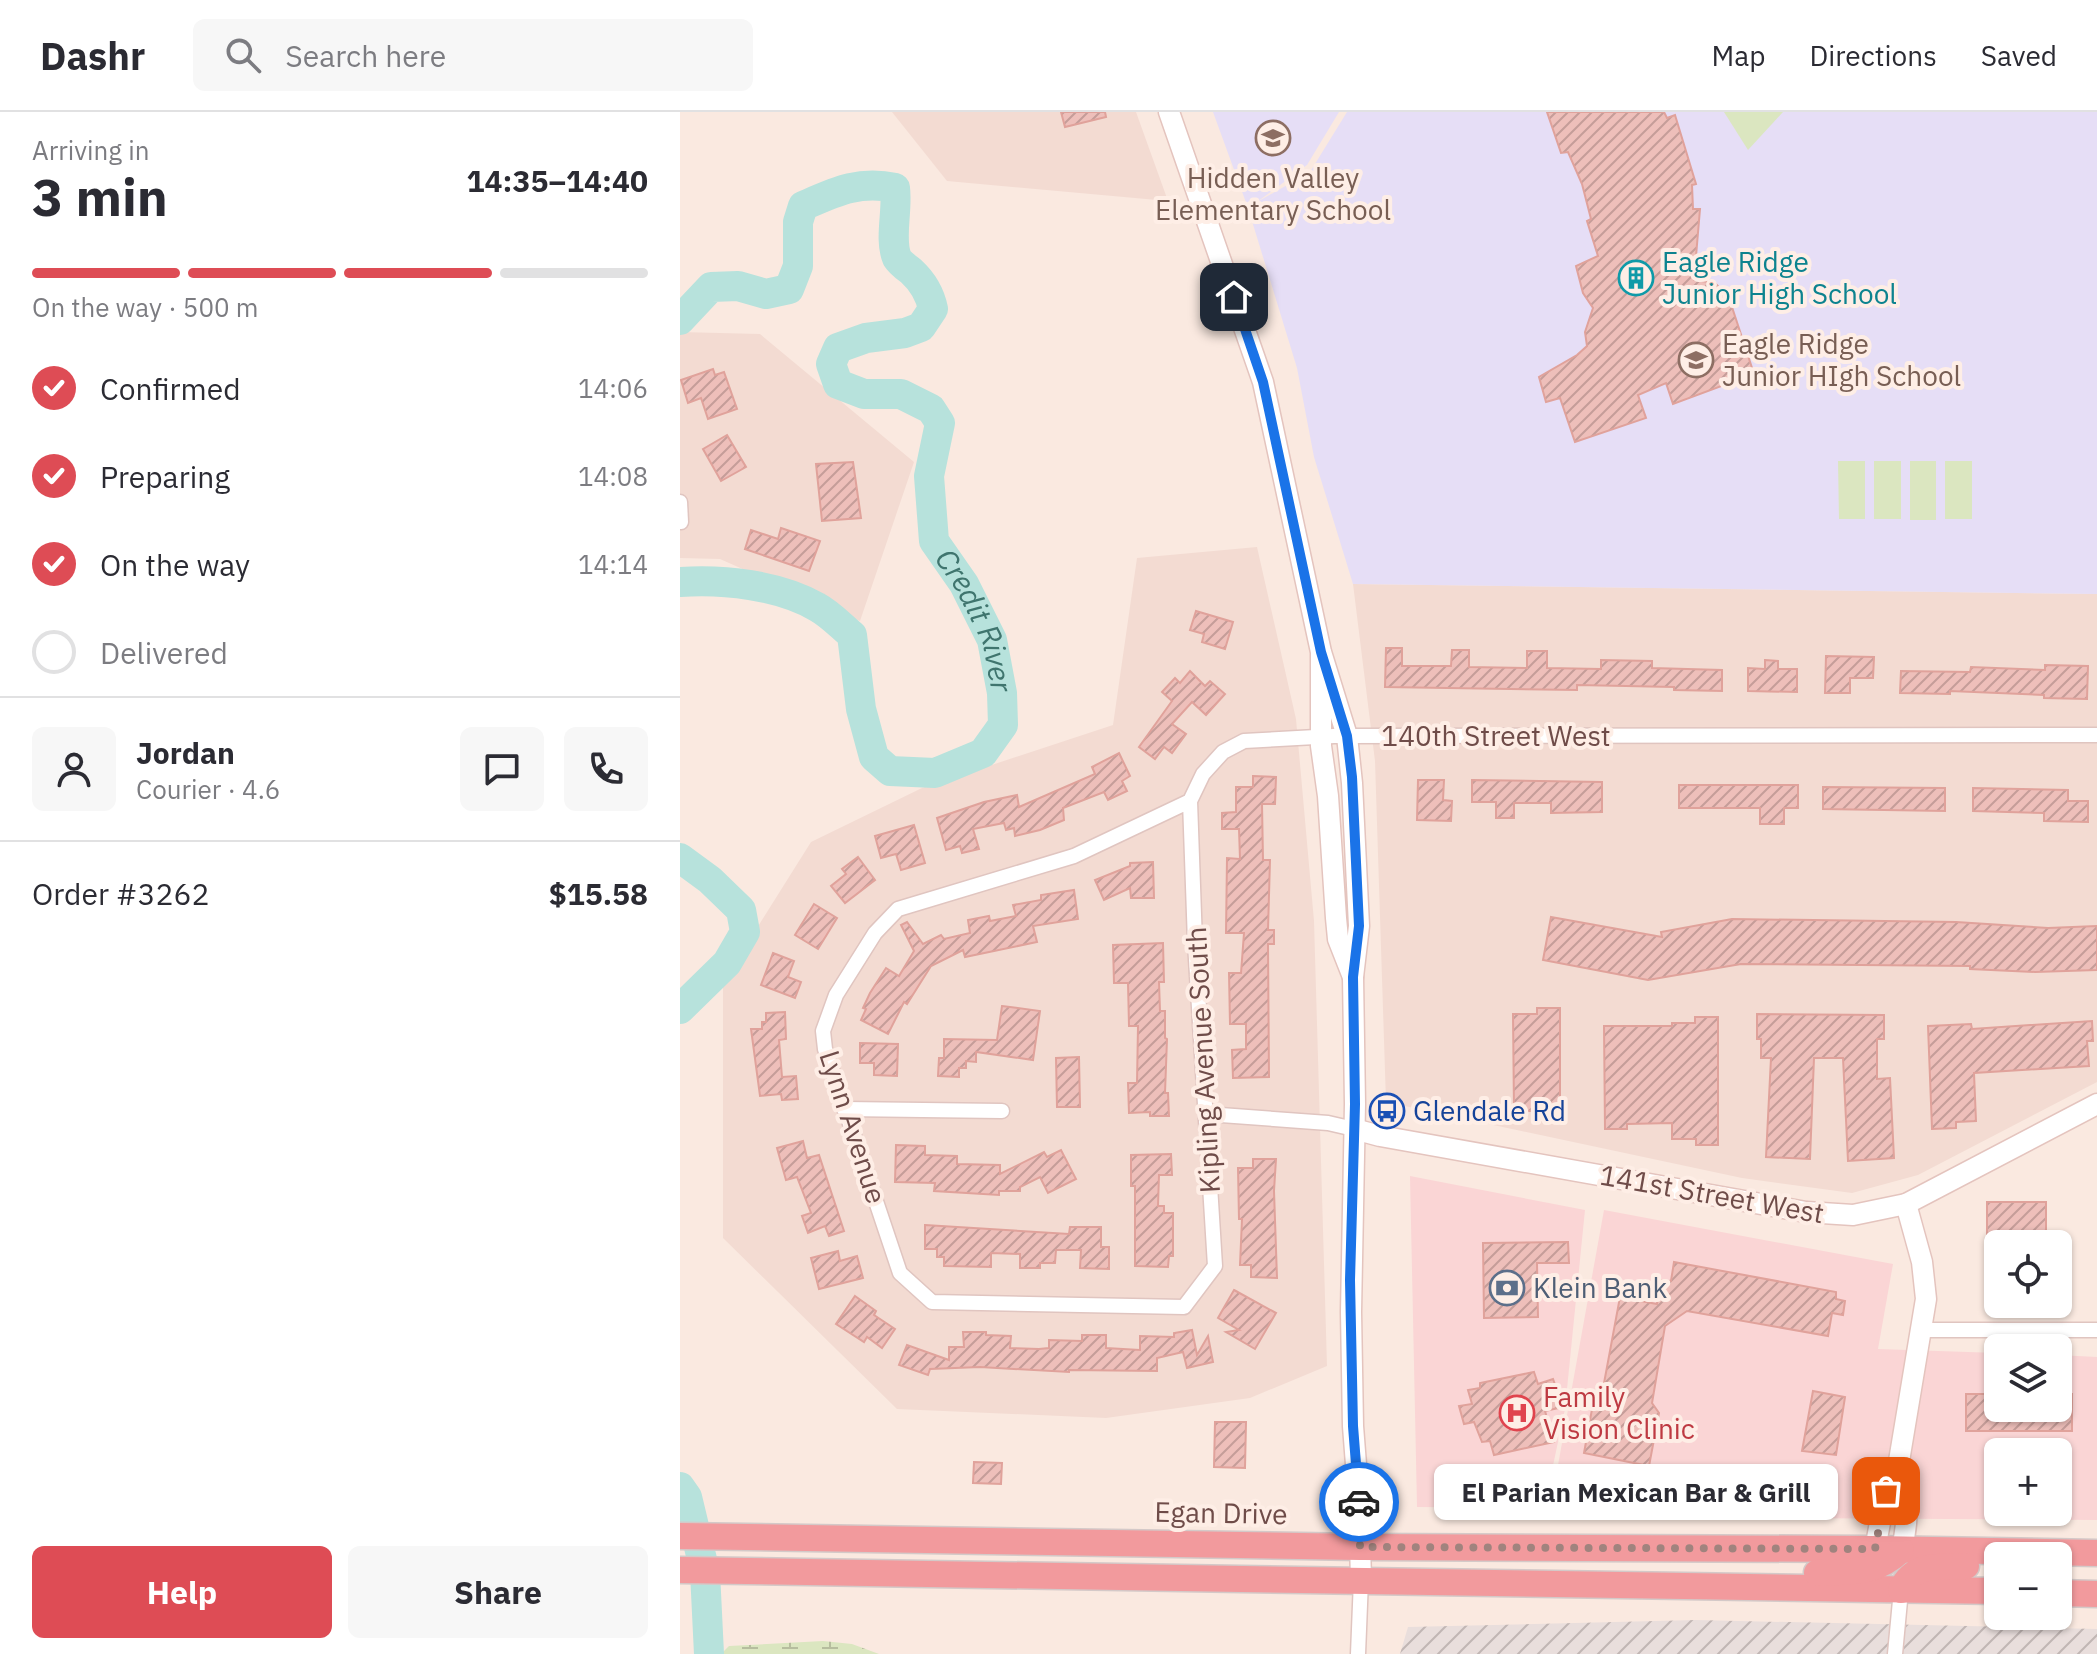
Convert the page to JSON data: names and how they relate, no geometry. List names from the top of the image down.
{
  "streets": {
    "highway": ["Egan Drive"],
    "main road": ["141st Street West"],
    "street": ["140th Street West", "Kipling Avenue South", "Lynn Avenue"]
  },
  "crossings": [
    ["140th Street West", "Kipling Avenue South"],
    ["140th Street West", "Lynn Avenue"],
    ["Kipling Avenue South", "Lynn Avenue"]
  ],
  "water": ["Credit River"],
  "places": {
    "school or university": ["Hidden Valley Elementary School", "Eagle Ridge Junior HIgh School"],
    "building": ["Eagle Ridge Junior High School"],
    "bus stop": ["Glendale Rd"],
    "bank": ["Klein Bank"],
    "hospital": ["Family Vision Clinic"],
    "other": ["El Parian Mexican Bar & Grill"]
  },
  "page": {
    "header": "Dashr",
    "search": "Search here",
    "nav": ["Map", "Directions", "Saved"],
    "heading": ["3 min", "Arriving in", "14:35–14:40"],
    "panel": [
      "Jordan",
      "Courier · 4.6",
      "Order #3262",
      "$15.58"
    ],
    "bar": "On the way · 500 m",
    "list": [
      ["Confirmed", "14:06"],
      ["Preparing", "14:08"],
      ["On the way", "14:14"],
      "Delivered"
    ],
    "map_buttons": ["+", "−"],
    "bubble": "El Parian Mexican Bar & Grill",
    "buttons": ["Help", "Share"]
  }
}
